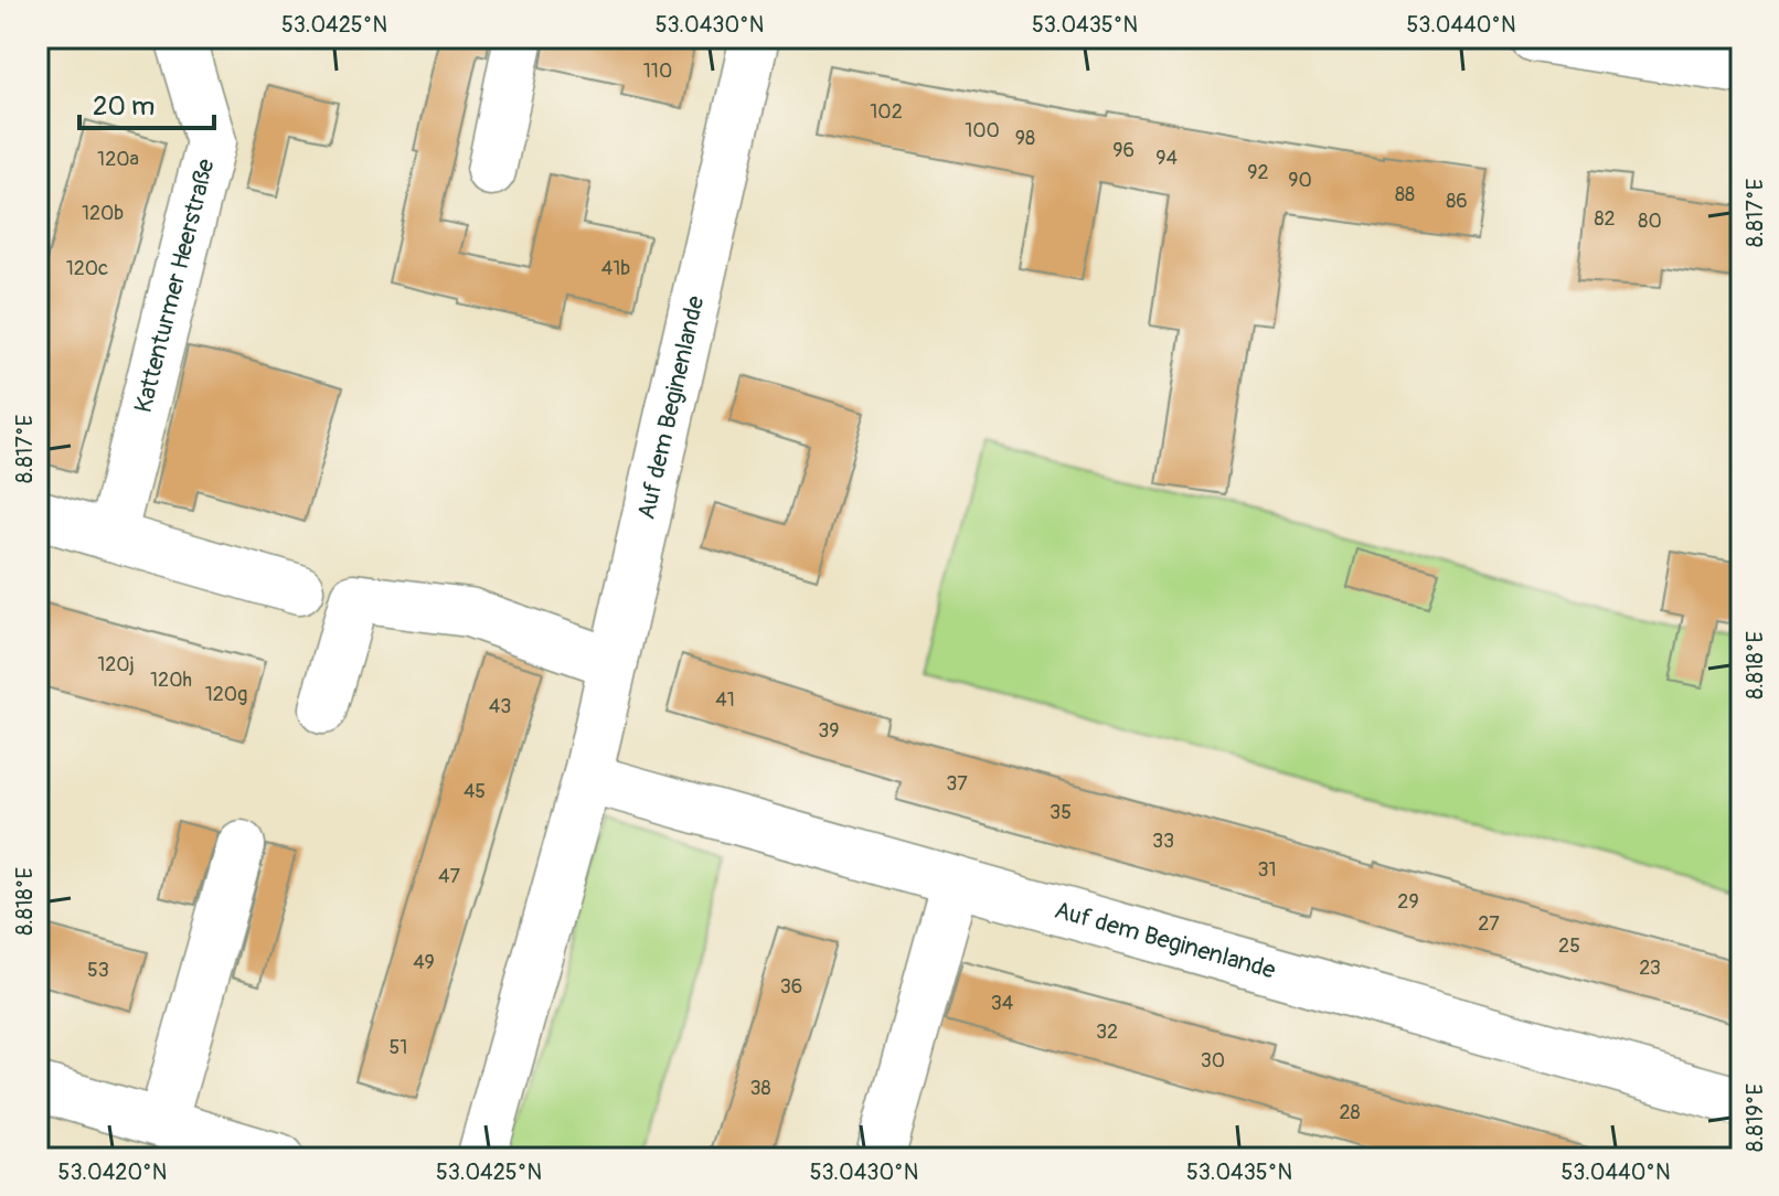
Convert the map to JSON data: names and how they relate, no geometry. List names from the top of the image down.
{
  "streets": {
    "street": ["Kattenturmer Heerstraße", "Auf dem Beginenlande"]
  },
  "house_numbers": [
    "110",
    "102",
    "100",
    "98",
    "96",
    "94",
    "120a",
    "92",
    "90",
    "88",
    "86",
    "120b",
    "82",
    "80",
    "120c",
    "41b",
    "120j",
    "120h",
    "120g",
    "41",
    "43",
    "39",
    "37",
    "45",
    "35",
    "33",
    "31",
    "47",
    "29",
    "27",
    "25",
    "49",
    "23",
    "53",
    "36",
    "34",
    "32",
    "51",
    "30",
    "38",
    "28"
  ],
  "scale_bar": "20 m",
  "coordinates": [
    "53.0425°N",
    "53.0430°N",
    "53.0435°N",
    "53.0440°N",
    "8.817°E",
    "8.818°E",
    "8.819°E",
    "53.0420°N"
  ]
}
